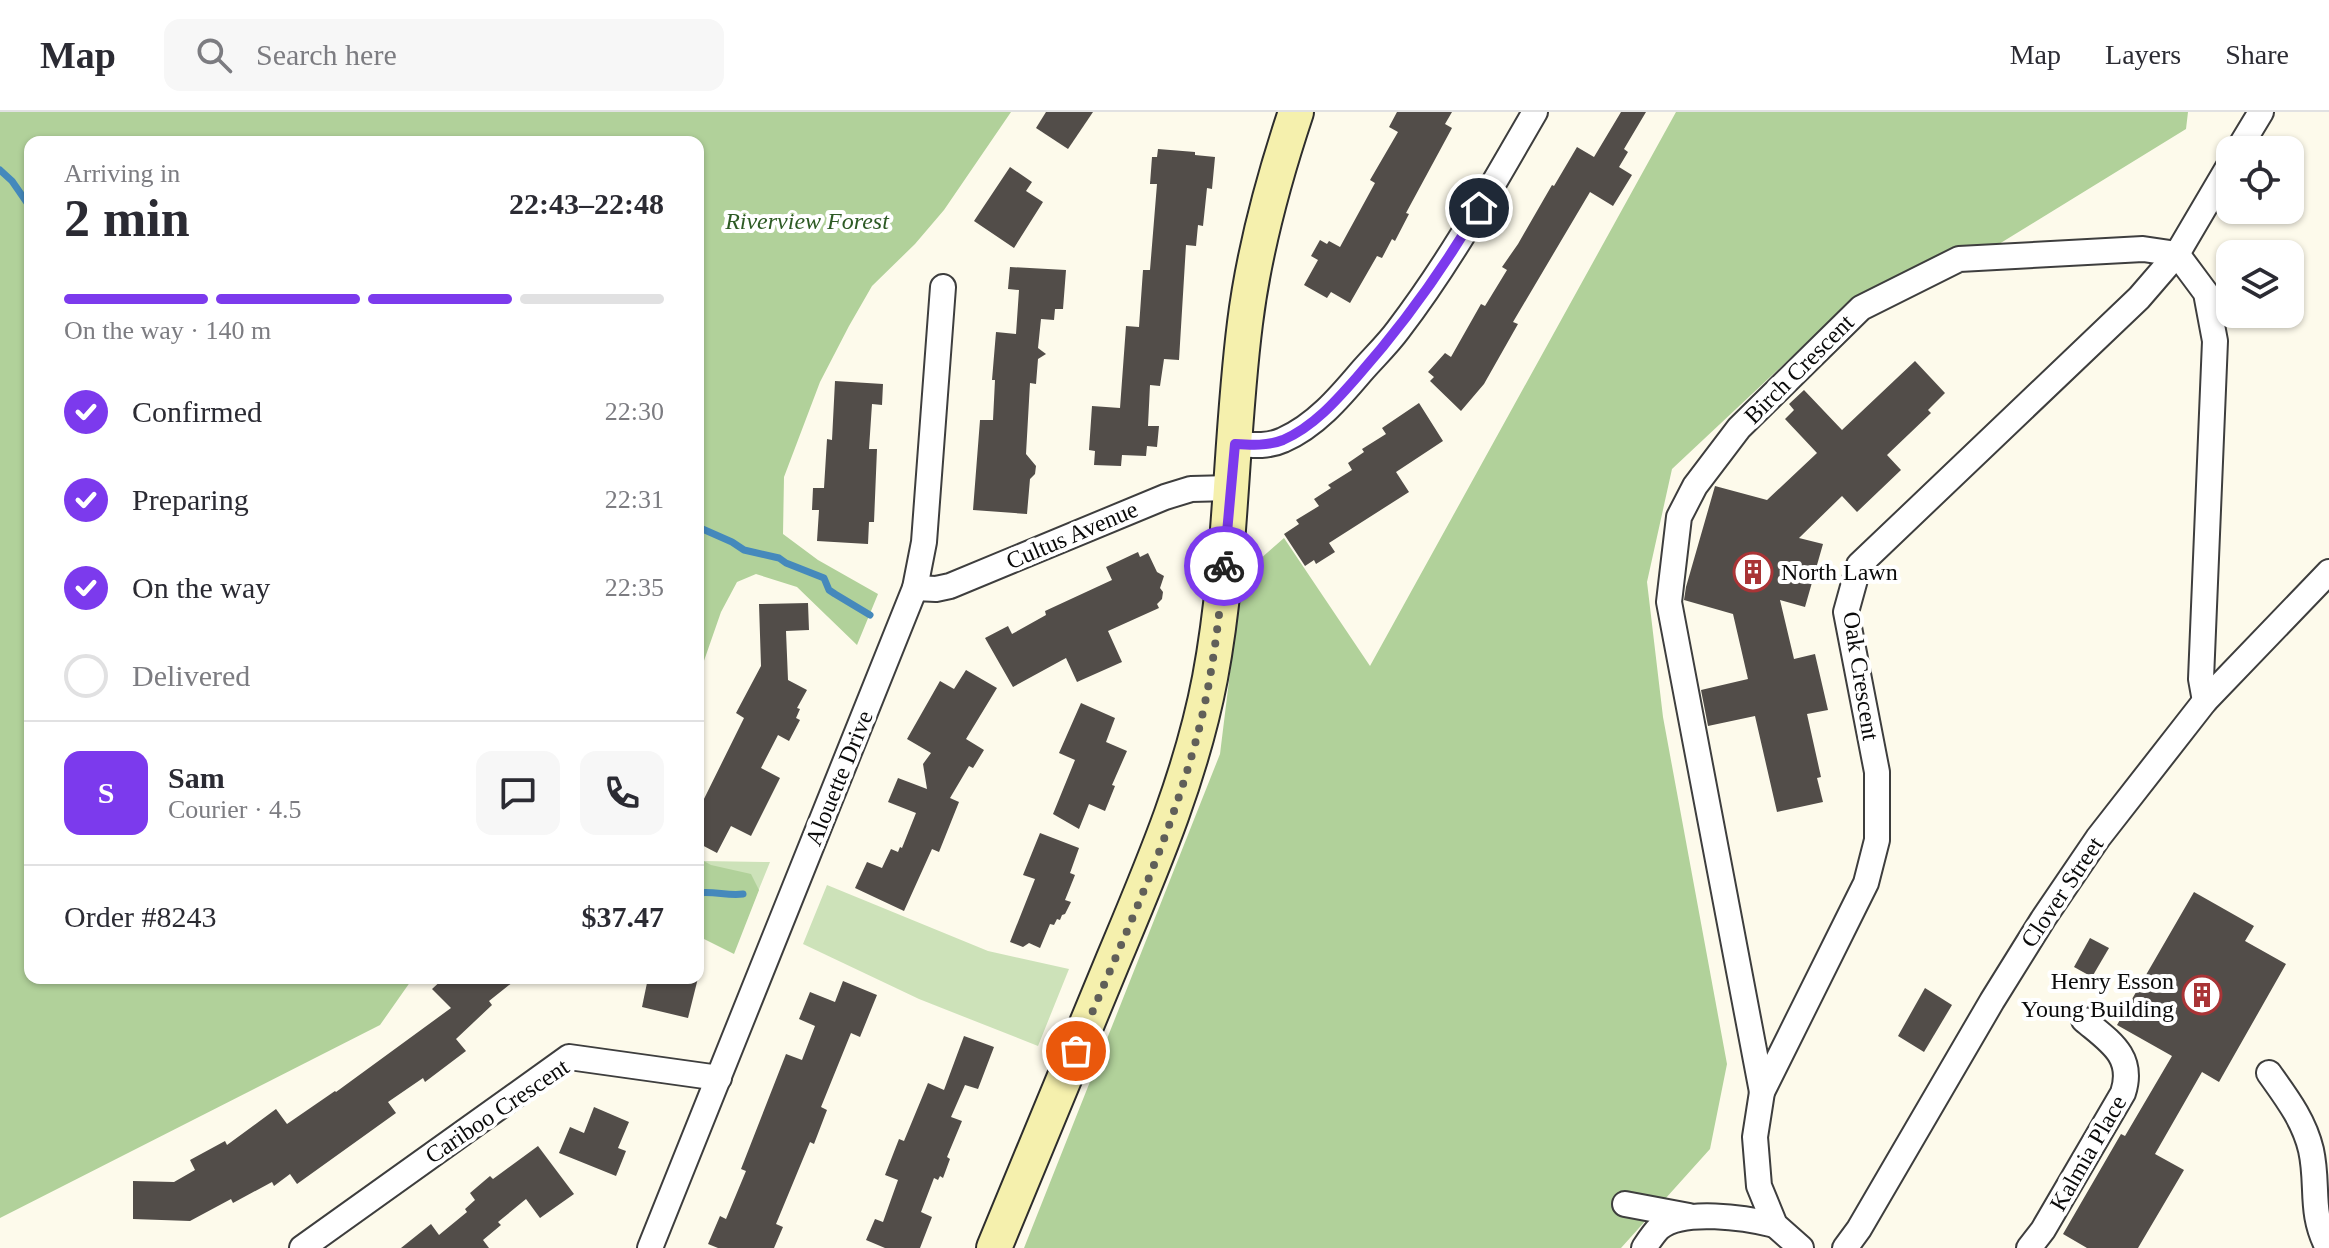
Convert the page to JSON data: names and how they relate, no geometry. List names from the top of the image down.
{
  "streets": {
    "street": [
      "Birch Crescent",
      "Cultus Avenue",
      "Oak Crescent",
      "Alouette Drive",
      "Clover Street",
      "Cariboo Crescent",
      "Kalmia Place"
    ]
  },
  "crossings": [
    ["Birch Crescent", "Oak Crescent"],
    ["Cultus Avenue", "Alouette Drive"],
    ["Alouette Drive", "Cariboo Crescent"]
  ],
  "parks": ["Riverview Forest"],
  "places": {
    "building": ["North Lawn", "Henry Esson Young Building"]
  },
  "page": {
    "header": "Map",
    "search": "Search here",
    "nav": ["Map", "Layers", "Share"],
    "heading": ["2 min", "Arriving in", "22:43–22:48"],
    "panel": [
      "Sam",
      "Courier · 4.5",
      "Order #8243",
      "$37.47"
    ],
    "bar": "On the way · 140 m",
    "list": [
      ["Confirmed", "22:30"],
      ["Preparing", "22:31"],
      ["On the way", "22:35"],
      "Delivered"
    ],
    "round": "S"
  }
}
